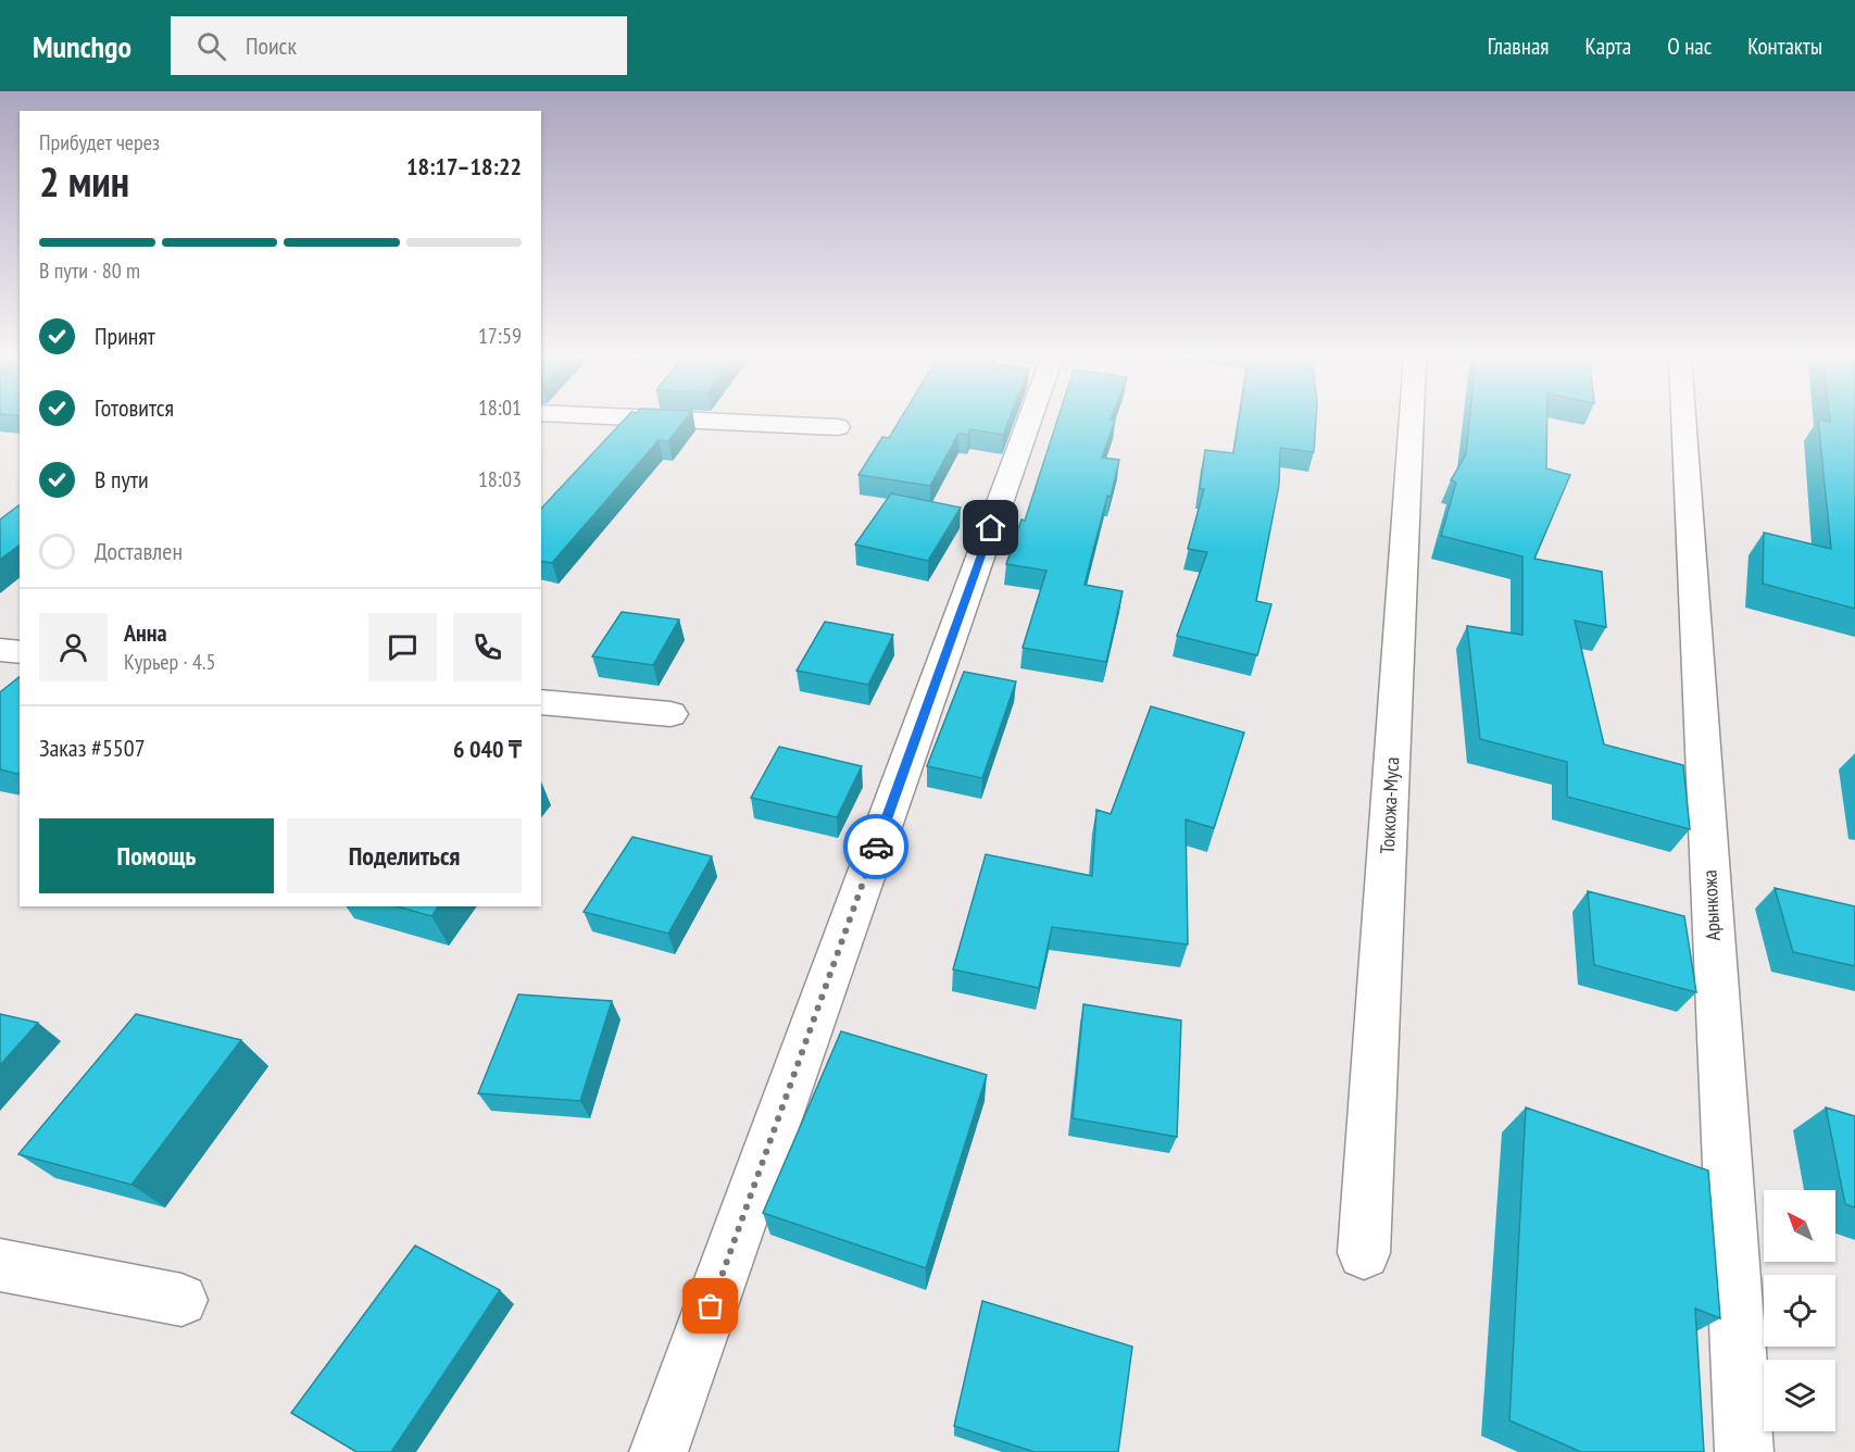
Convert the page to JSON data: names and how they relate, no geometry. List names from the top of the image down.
{
  "streets": {
    "street": ["Токкожа-Муса", "Арынкожа"]
  },
  "north": "top left",
  "page": {
    "header": "Munchgo",
    "search": "Поиск",
    "nav": [
      "Главная",
      "Карта",
      "О нас",
      "Контакты"
    ],
    "heading": ["2 мин", "Прибудет через", "18:17–18:22"],
    "panel": [
      "Анна",
      "Курьер · 4.5",
      "Заказ #5507",
      "6 040 ₸"
    ],
    "bar": "В пути · 80 m",
    "list": [
      ["Принят", "17:59"],
      ["Готовится", "18:01"],
      ["В пути", "18:03"],
      "Доставлен"
    ],
    "buttons": ["Помощь", "Поделиться"]
  }
}
